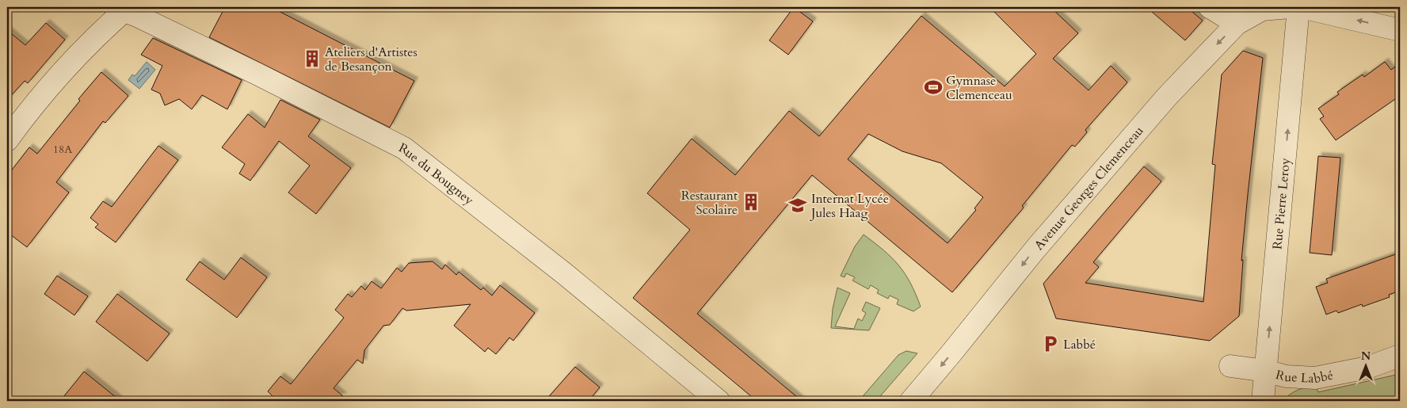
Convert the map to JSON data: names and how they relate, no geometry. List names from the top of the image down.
{
  "streets": {
    "street": [
      "Rue du Bougney",
      "Avenue Georges Clemenceau",
      "Rue Pierre Leroy",
      "Rue Labbé"
    ]
  },
  "crossings": [
    ["Rue Pierre Leroy", "Rue Labbé"]
  ],
  "one_way": ["Avenue Georges Clemenceau", "Rue Pierre Leroy"],
  "places": {
    "building": ["Ateliers d'Artistes de Besançon", "Restaurant Scolaire"],
    "sports": ["Gymnase Clemenceau"],
    "school or university": ["Internat Lycée Jules Haag"],
    "parking": ["Labbé"]
  },
  "house_numbers": ["18A"],
  "north": "top"
}
